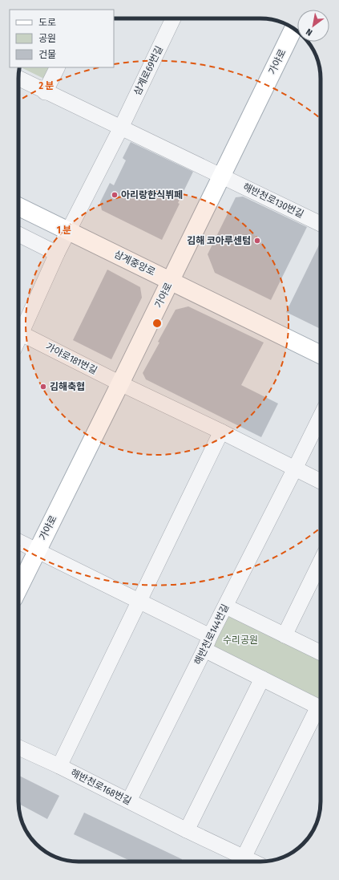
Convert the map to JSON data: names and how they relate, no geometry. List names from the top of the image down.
{
  "streets": {
    "main road": ["가야로", "삼계중앙로"],
    "street": [
      "삼계로69번길",
      "해반천로130번길",
      "가야로181번길",
      "해반천로144번길",
      "해반천로168번길"
    ]
  },
  "crossings": [
    ["가야로", "해반천로130번길"],
    ["가야로", "삼계중앙로"],
    ["가야로", "가야로181번길"],
    ["삼계로69번길", "해반천로130번길"],
    ["삼계로69번길", "삼계중앙로"],
    ["해반천로144번길", "해반천로168번길"]
  ],
  "parks": ["수리공원"],
  "places": ["아리랑한식뷔페", "김해 코아루센텀", "김해축협"],
  "legend": ["도로", "공원", "건물"],
  "north": "bottom left",
  "rings": ["2 분", "1 분"]
}
